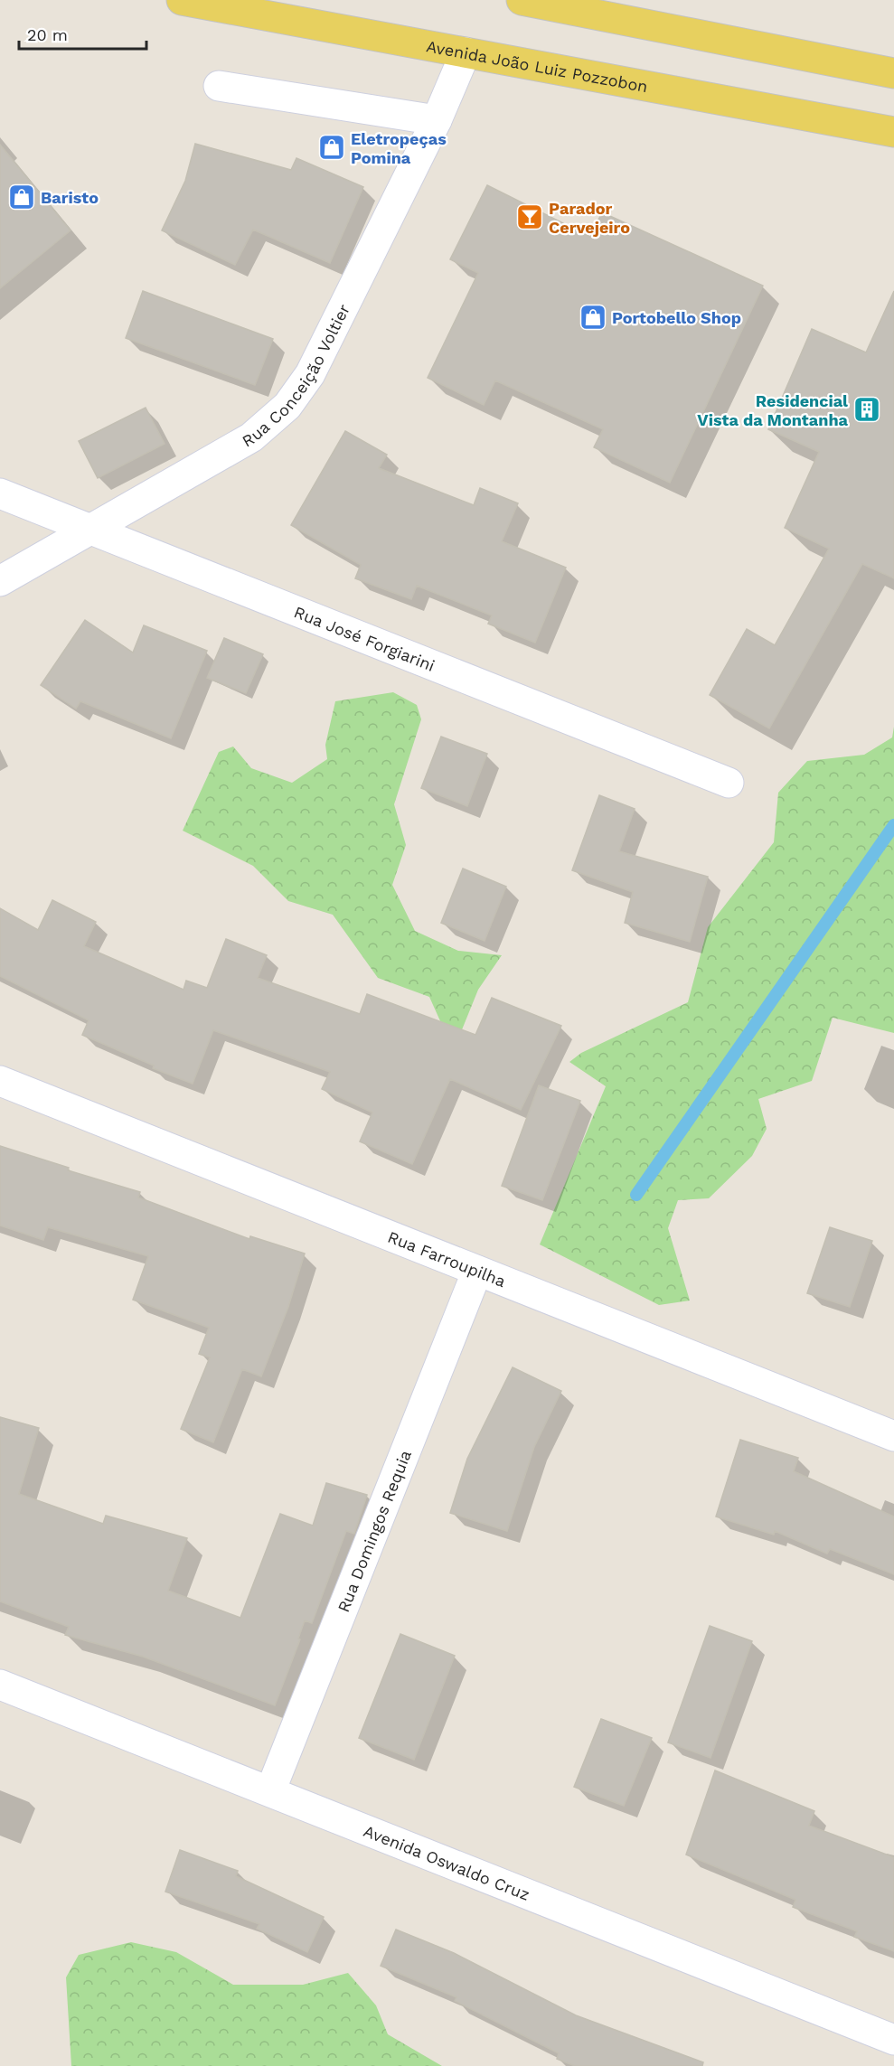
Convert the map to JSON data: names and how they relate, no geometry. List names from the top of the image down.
{
  "streets": {
    "main road": ["Avenida João Luiz Pozzobon"],
    "street": [
      "Rua Conceição Voltier",
      "Rua José Forgiarini",
      "Rua Farroupilha",
      "Rua Domingos Requia",
      "Avenida Oswaldo Cruz"
    ]
  },
  "crossings": [
    ["Avenida João Luiz Pozzobon", "Rua Conceição Voltier"],
    ["Rua Conceição Voltier", "Rua José Forgiarini"],
    ["Rua Farroupilha", "Rua Domingos Requia"],
    ["Rua Domingos Requia", "Avenida Oswaldo Cruz"]
  ],
  "places": {
    "shop": ["Eletropeças Pomina", "Baristo", "Portobello Shop"],
    "bar": ["Parador Cervejeiro"],
    "building": ["Residencial Vista da Montanha"]
  },
  "scale_bar": "20 m"
}
